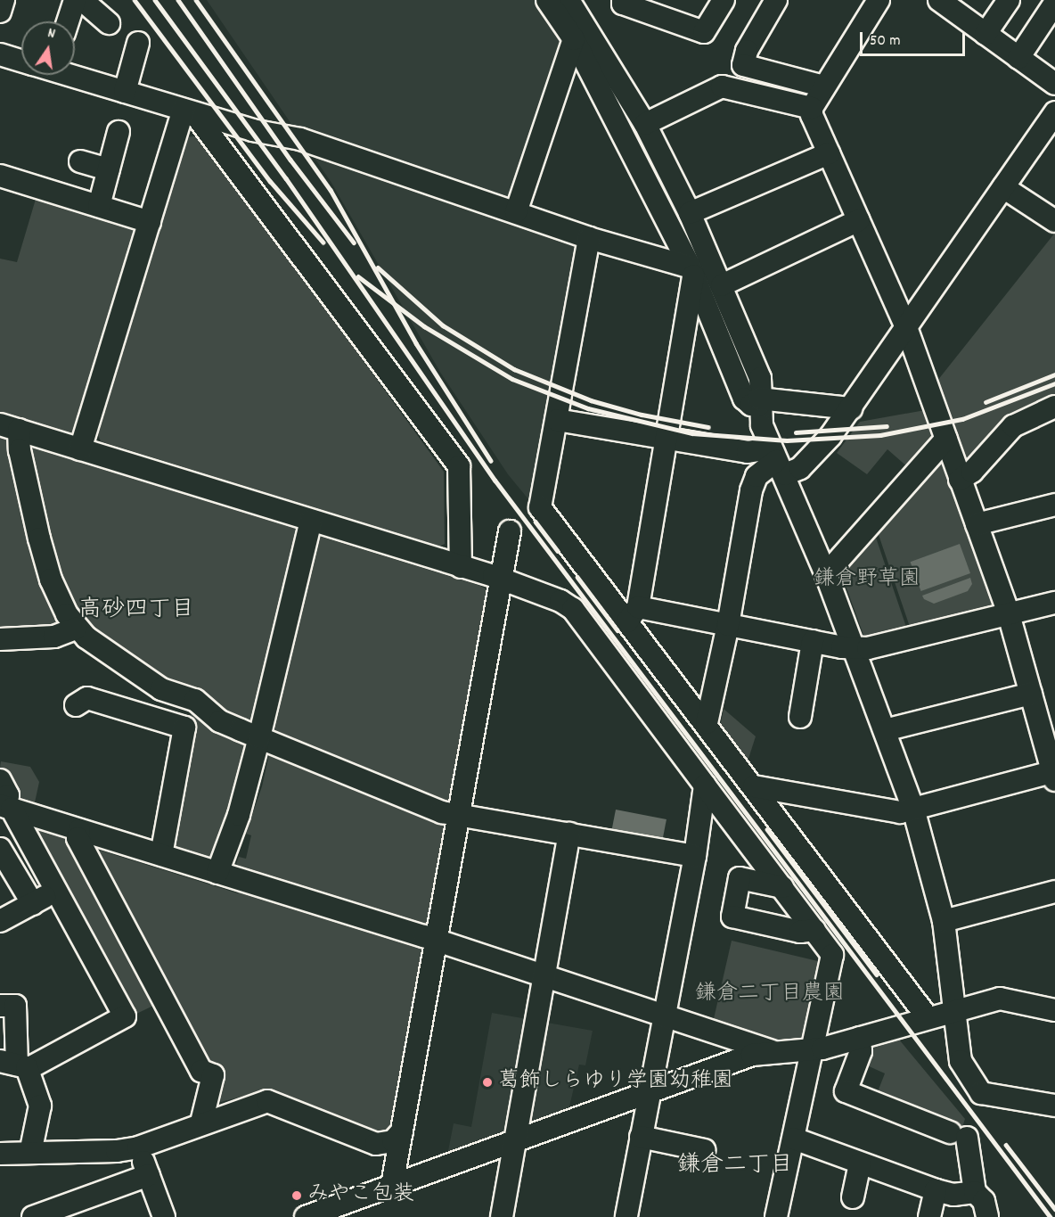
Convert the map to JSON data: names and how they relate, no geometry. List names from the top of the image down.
{
  "districts": ["高砂四丁目", "鎌倉二丁目"],
  "parks": ["鎌倉野草園", "鎌倉二丁目農園"],
  "places": ["葛飾しらゆり学園幼稚園", "みやこ包装"],
  "scale_bar": "50 m",
  "north": "top"
}
